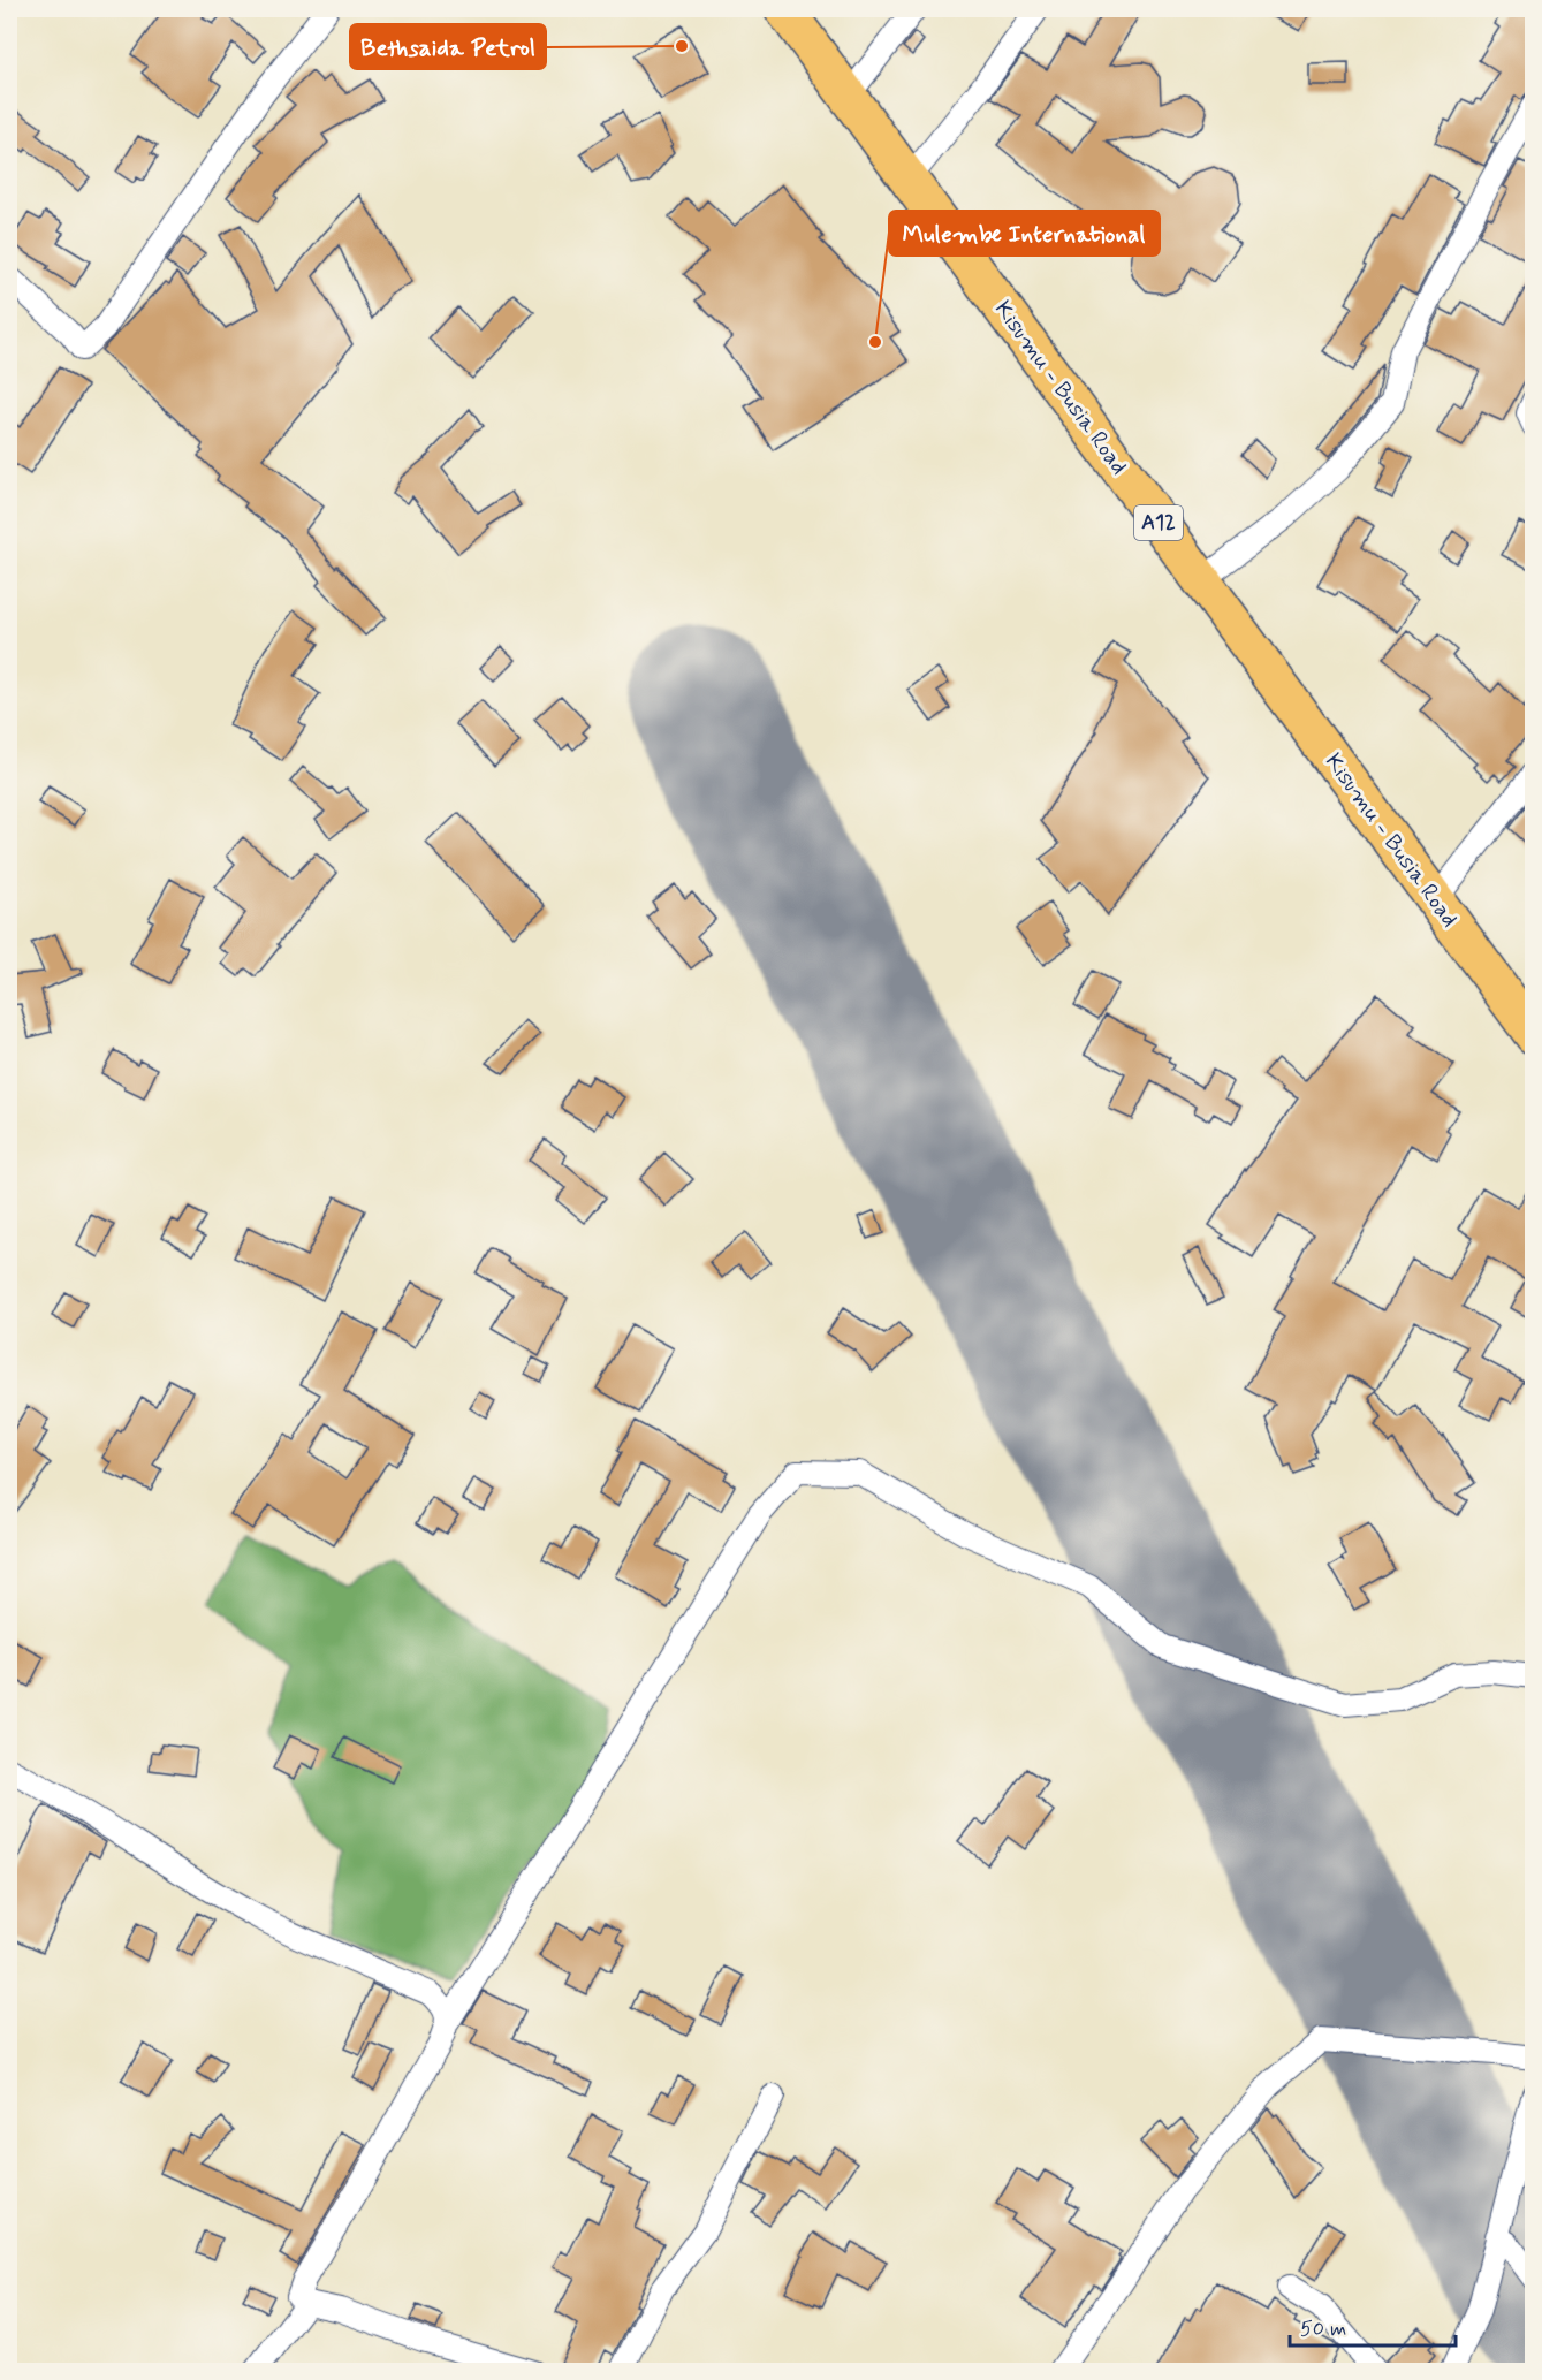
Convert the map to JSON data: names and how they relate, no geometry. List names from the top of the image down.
{
  "streets": {
    "highway": ["Kisumu - Busia Road", "A12"]
  },
  "places": ["Bethsaida Petrol", "Mulembe International"],
  "scale_bar": "50 m"
}
